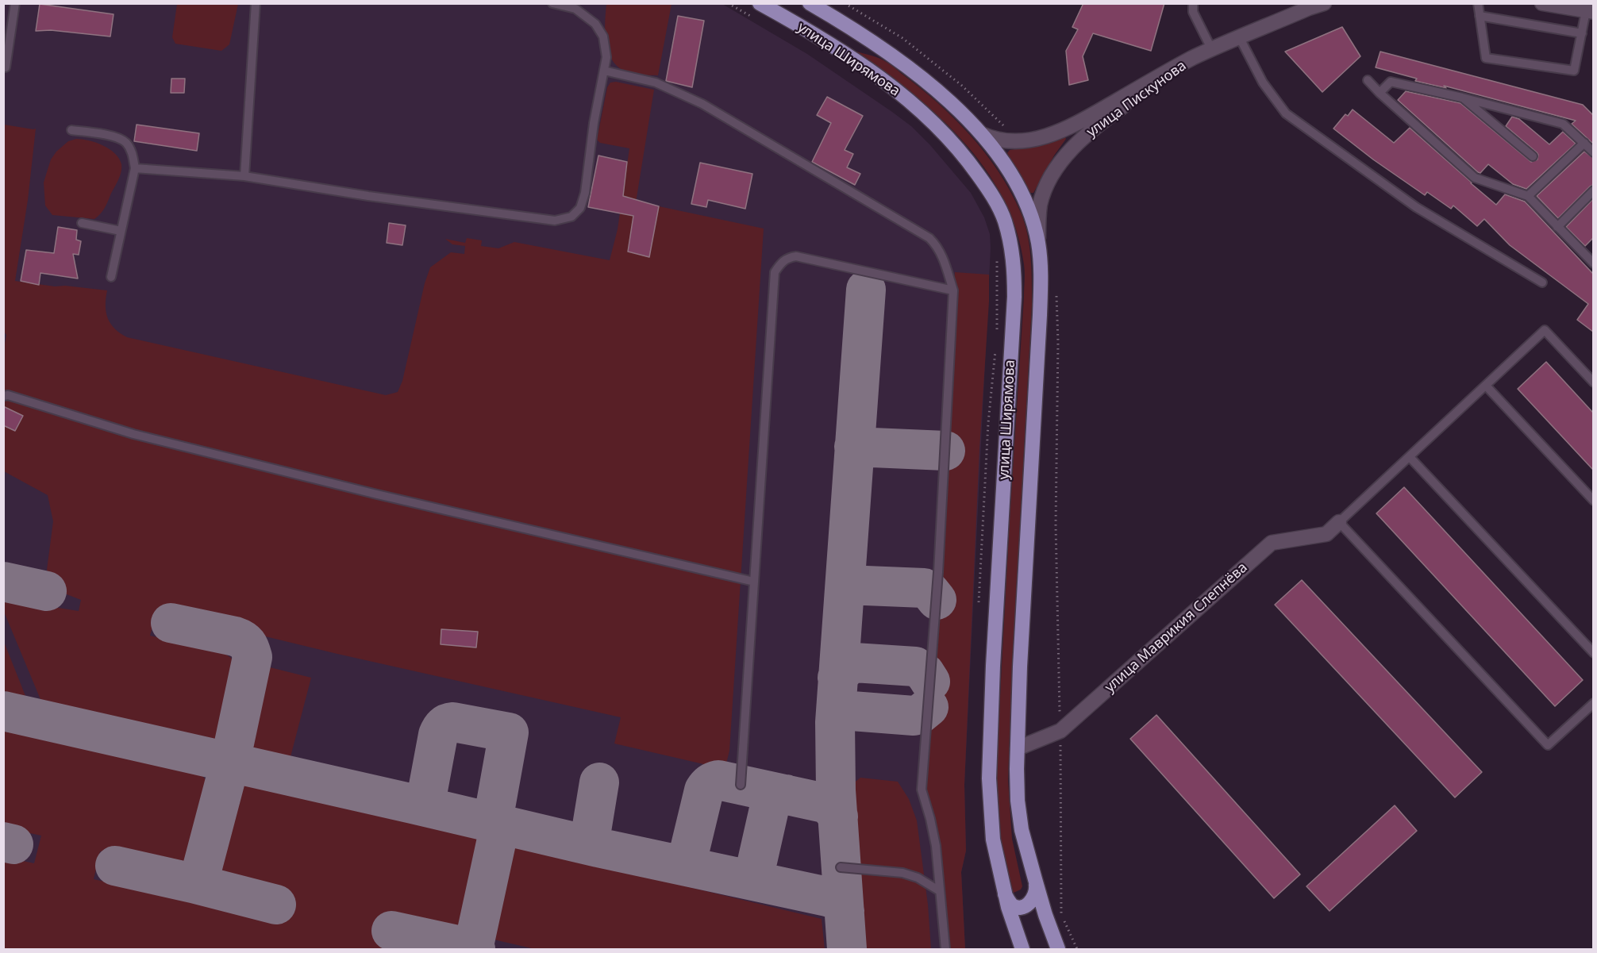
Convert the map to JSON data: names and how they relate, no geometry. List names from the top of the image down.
{
  "streets": {
    "main road": ["улица Ширямова"],
    "street": ["улица Пискунова", "улица Маврикия Слепнёва"]
  },
  "crossings": [
    ["улица Ширямова", "улица Пискунова"],
    ["улица Ширямова", "улица Маврикия Слепнёва"]
  ]
}
